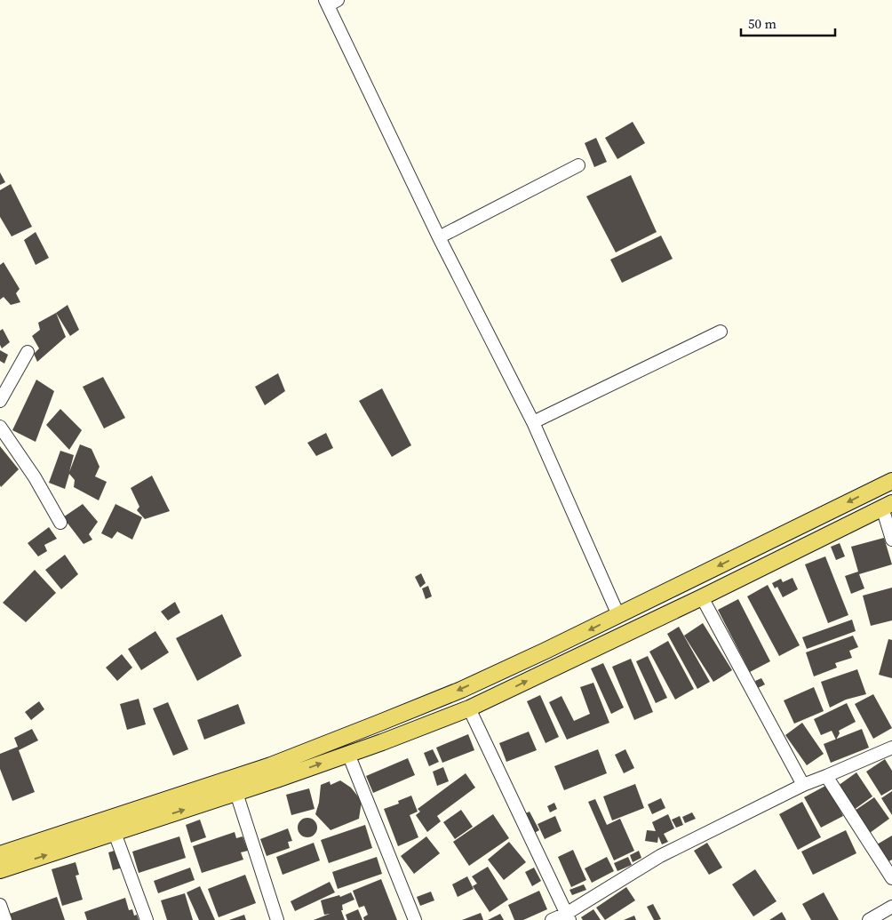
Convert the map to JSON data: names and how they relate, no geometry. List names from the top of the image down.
{
  "scale_bar": "50 m"
}
